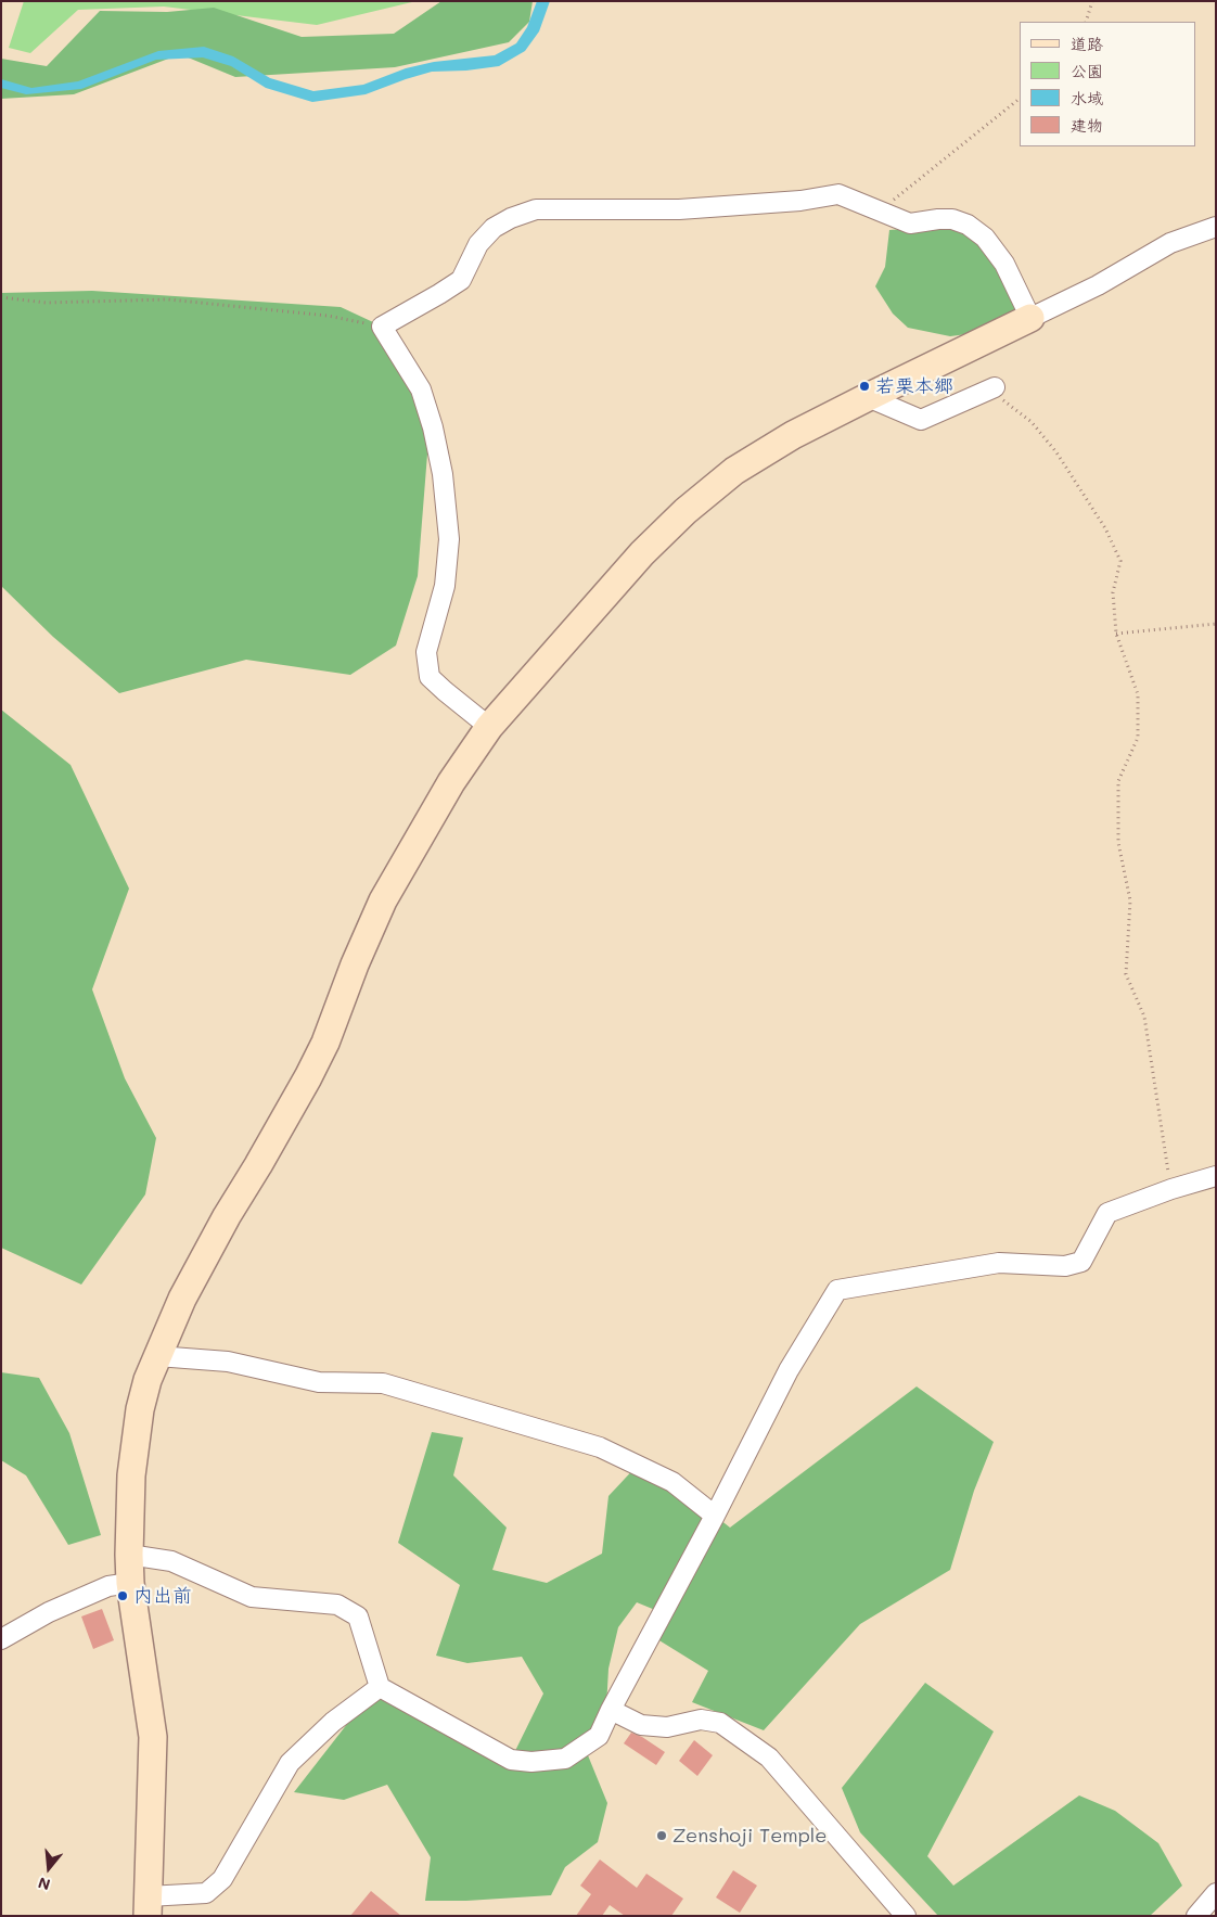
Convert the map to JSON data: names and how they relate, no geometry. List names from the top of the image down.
{
  "places": ["若栗本郷", "内出前", "Zenshoji Temple"],
  "legend": [
    "道路",
    "公園",
    "水域",
    "建物"
  ],
  "north": "bottom"
}
